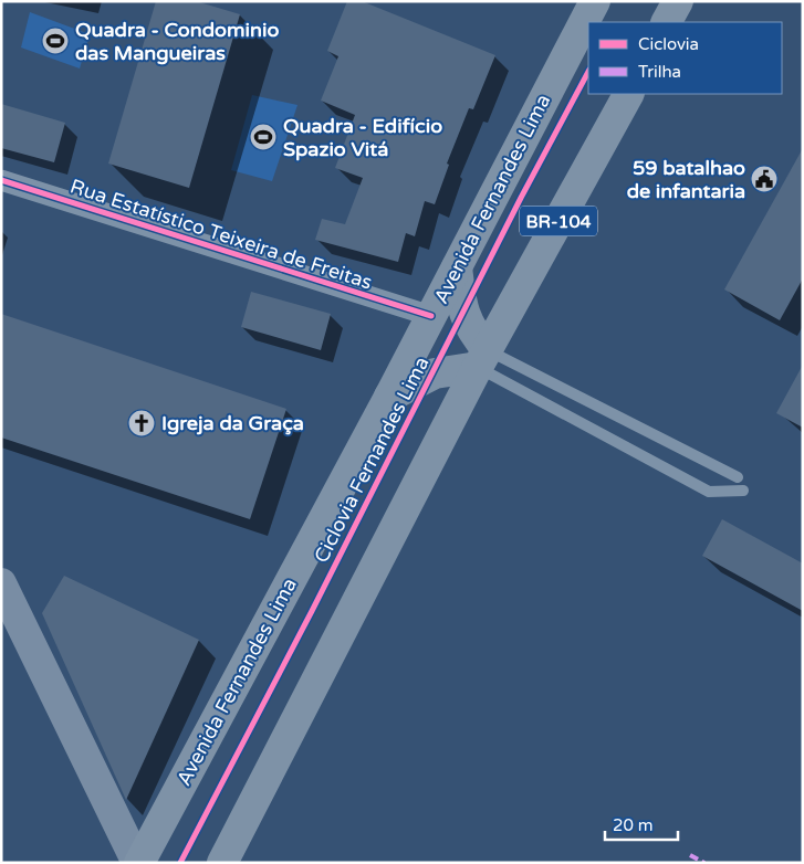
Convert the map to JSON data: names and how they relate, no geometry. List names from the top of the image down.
{
  "streets": {
    "highway": ["Avenida Fernandes Lima", "BR-104"],
    "street": ["Rua Estatístico Teixeira de Freitas"],
    "cycle path": ["Ciclovia Fernandes Lima"]
  },
  "crossings": [
    ["Avenida Fernandes Lima", "Rua Estatístico Teixeira de Freitas"]
  ],
  "places": {
    "sports": ["Quadra - Condominio das Mangueiras", "Quadra - Edifício Spazio Vitá"],
    "public building": ["59 batalhao de infantaria"],
    "church": ["Igreja da Graça"]
  },
  "legend": ["Ciclovia", "Trilha"],
  "scale_bar": "20 m"
}
